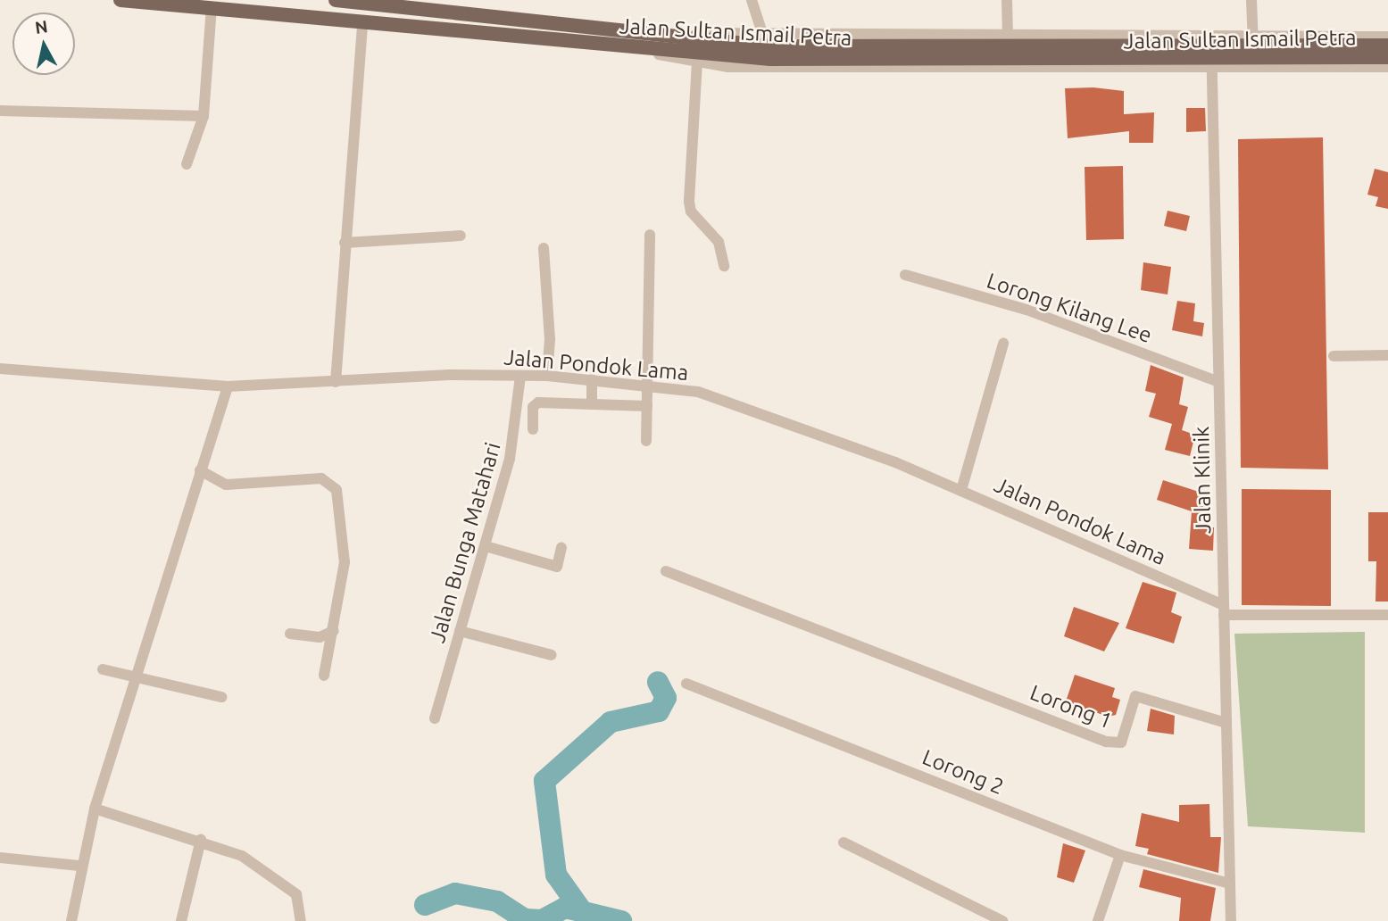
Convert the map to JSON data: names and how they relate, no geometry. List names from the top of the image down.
{
  "streets": {
    "main road": ["Jalan Sultan Ismail Petra"],
    "street": [
      "Lorong Kilang Lee",
      "Jalan Pondok Lama",
      "Jalan Klinik",
      "Jalan Bunga Matahari",
      "Lorong 1",
      "Lorong 2"
    ]
  },
  "crossings": [
    ["Lorong Kilang Lee", "Jalan Klinik"],
    ["Jalan Pondok Lama", "Jalan Klinik"],
    ["Jalan Pondok Lama", "Jalan Bunga Matahari"],
    ["Jalan Klinik", "Lorong 1"],
    ["Jalan Klinik", "Lorong 2"]
  ],
  "north": "top"
}
